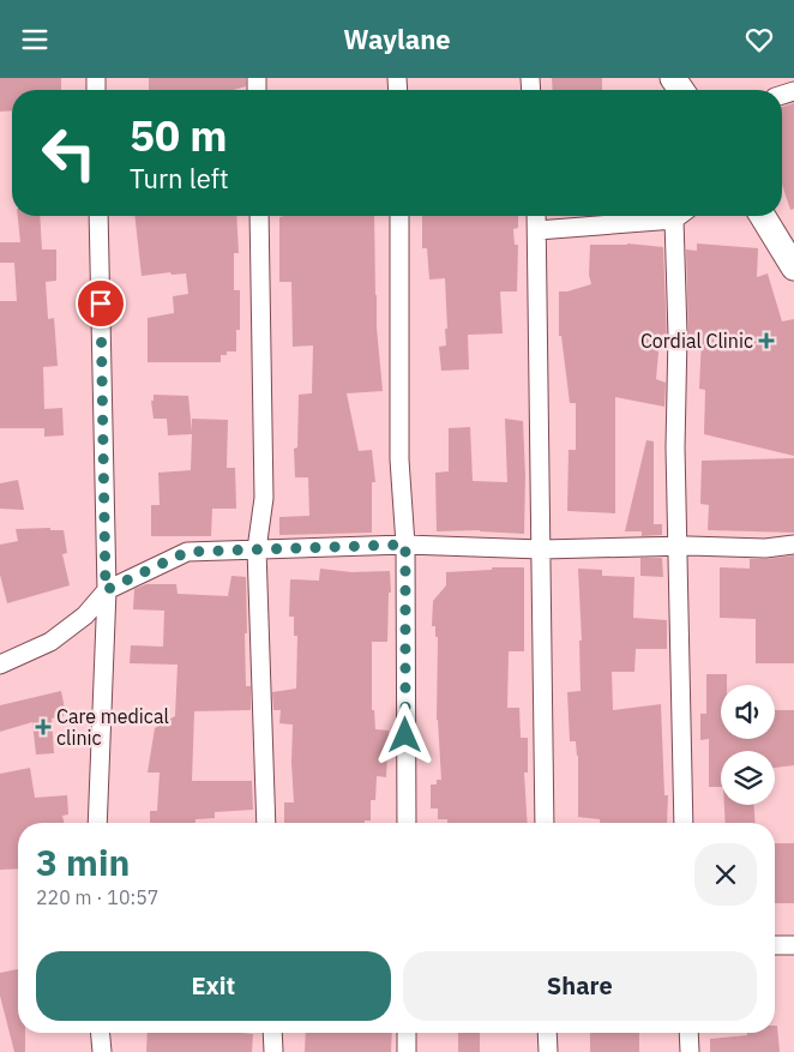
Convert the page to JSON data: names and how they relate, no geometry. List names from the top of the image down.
{
  "places": {
    "health": ["Cordial Clinic", "Care medical clinic"]
  },
  "page": {
    "header": "Waylane",
    "turn": ["50 m", "Turn left"],
    "heading": ["3 min", "220 m · 10:57"],
    "buttons": ["Exit", "Share"]
  }
}
